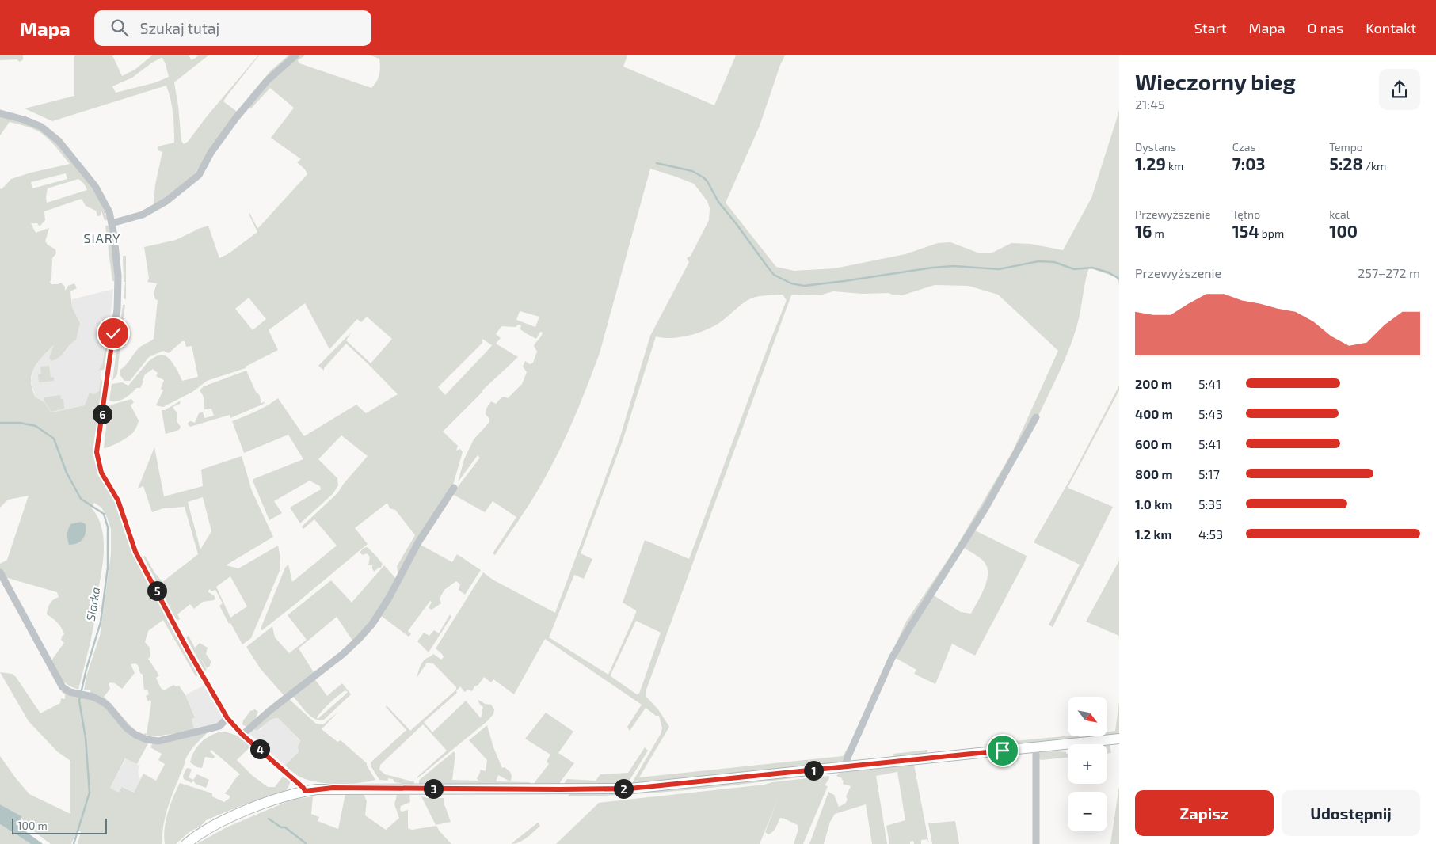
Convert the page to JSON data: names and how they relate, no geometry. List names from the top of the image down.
{
  "districts": ["SIARY"],
  "water": ["Siarka"],
  "scale_bar": "100 m",
  "north": "bottom right",
  "page": {
    "header": "Mapa",
    "search": "Szukaj tutaj",
    "nav": [
      "Start",
      "Mapa",
      "O nas",
      "Kontakt"
    ],
    "heading": ["Wieczorny bieg", "21:45"],
    "stats": [
      ["Dystans", "1.29 km"],
      ["Czas", "7:03"],
      ["Tempo", "5:28 /km"],
      ["Przewyższenie", "16 m"],
      ["Tętno", "154 bpm"],
      ["kcal", "100"]
    ],
    "chart": ["Przewyższenie", "257–272 m"],
    "list": [
      {
        "name": "200 m",
        "note": "5:41"
      },
      {
        "name": "400 m",
        "note": "5:43"
      },
      {
        "name": "600 m",
        "note": "5:41"
      },
      {
        "name": "800 m",
        "note": "5:17"
      },
      {
        "name": "1.0 km",
        "note": "5:35"
      },
      {
        "name": "1.2 km",
        "note": "4:53"
      }
    ],
    "pins": [
      "6",
      "5",
      "4",
      "1",
      "2",
      "3"
    ],
    "map_buttons": ["+", "−"],
    "buttons": ["Zapisz", "Udostępnij"],
    "scale": "100 m"
  }
}
